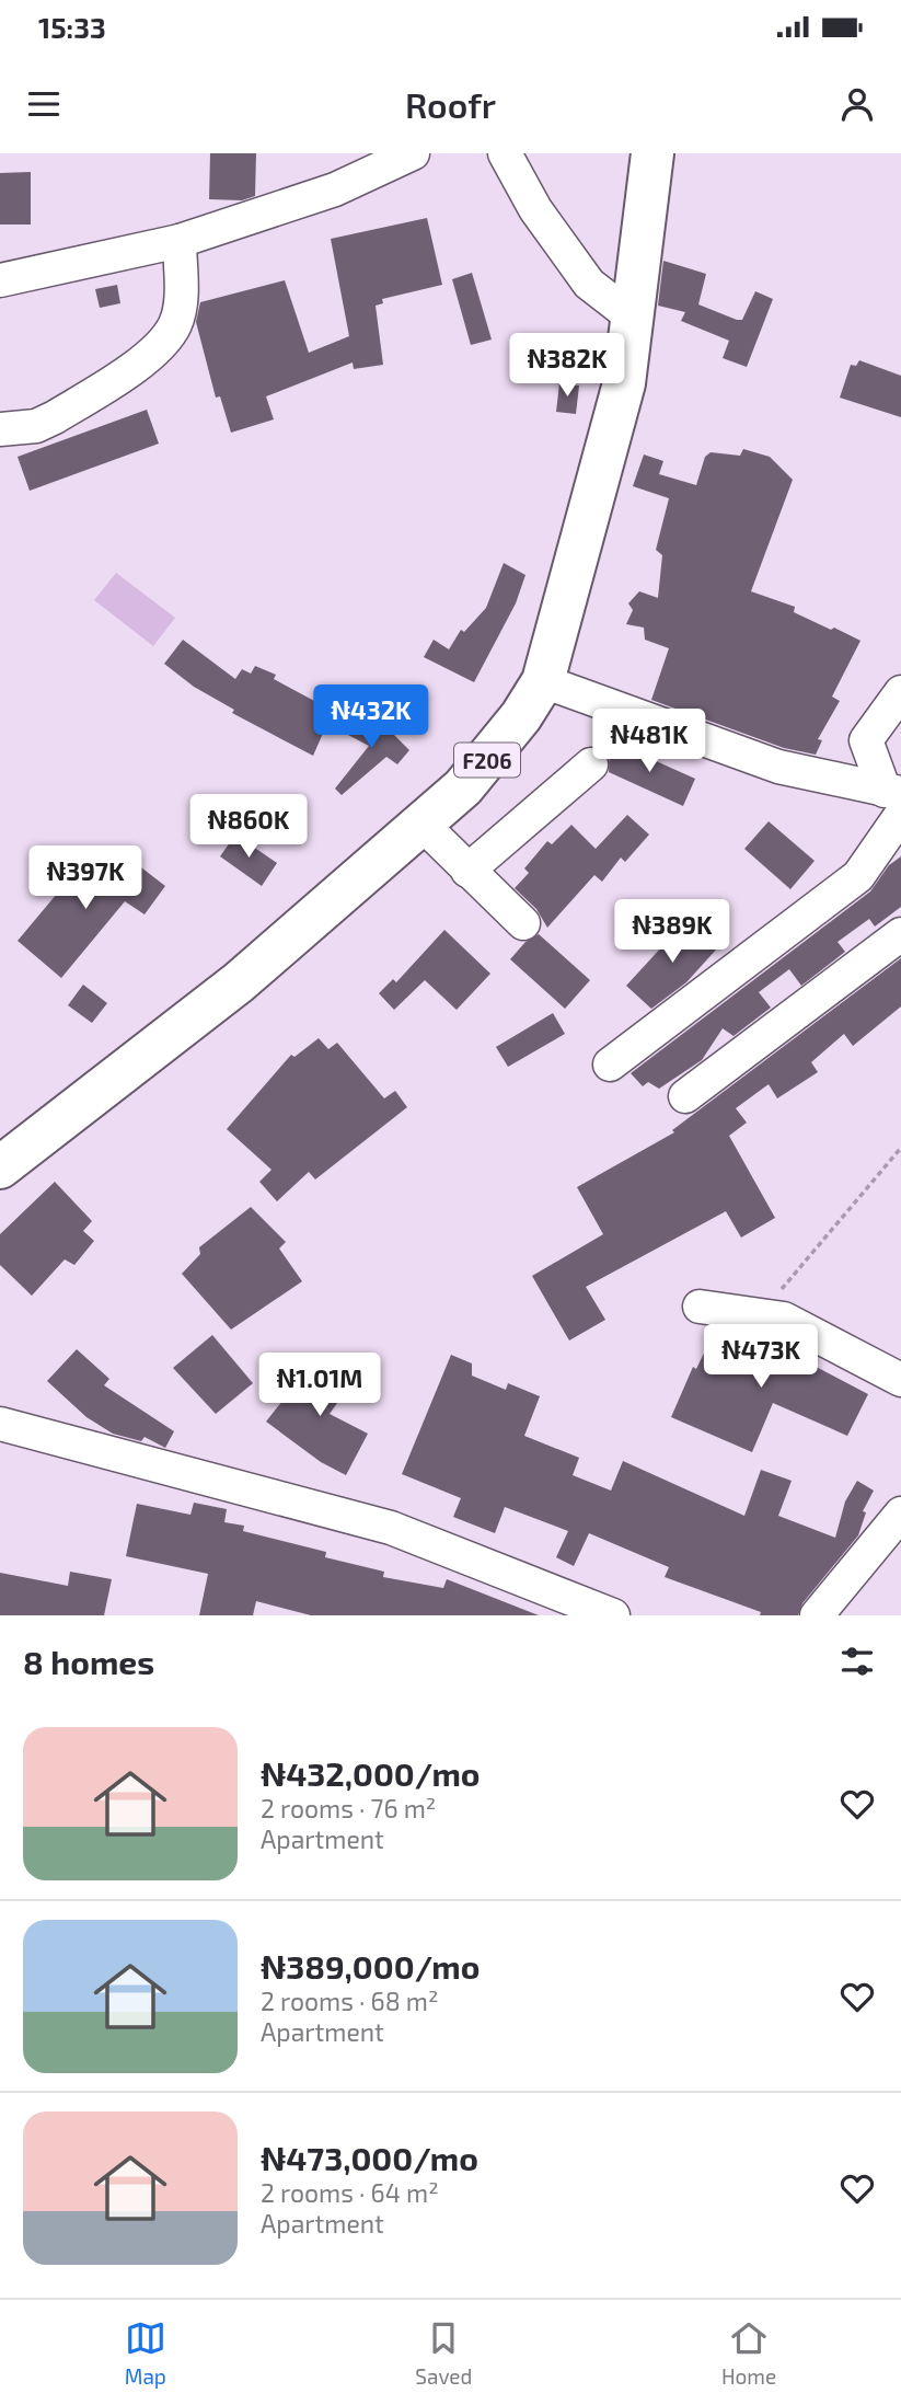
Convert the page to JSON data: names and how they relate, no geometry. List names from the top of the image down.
{
  "streets": {
    "main road": ["F206"]
  },
  "page": {
    "status": "15:33",
    "header": "Roofr",
    "price": [
      "₦382K",
      "₦432K",
      "₦481K",
      "₦860K",
      "₦397K",
      "₦389K",
      "₦473K",
      "₦1.01M"
    ],
    "heading": "8 homes",
    "list": [
      {
        "name": "₦432,000/mo",
        "note": "2 rooms · 76 m² · Apartment"
      },
      {
        "name": "₦389,000/mo",
        "note": "2 rooms · 68 m² · Apartment"
      },
      {
        "name": "₦473,000/mo",
        "note": "2 rooms · 64 m² · Apartment"
      }
    ],
    "tabs": ["Map", "Saved", "Home"]
  }
}
